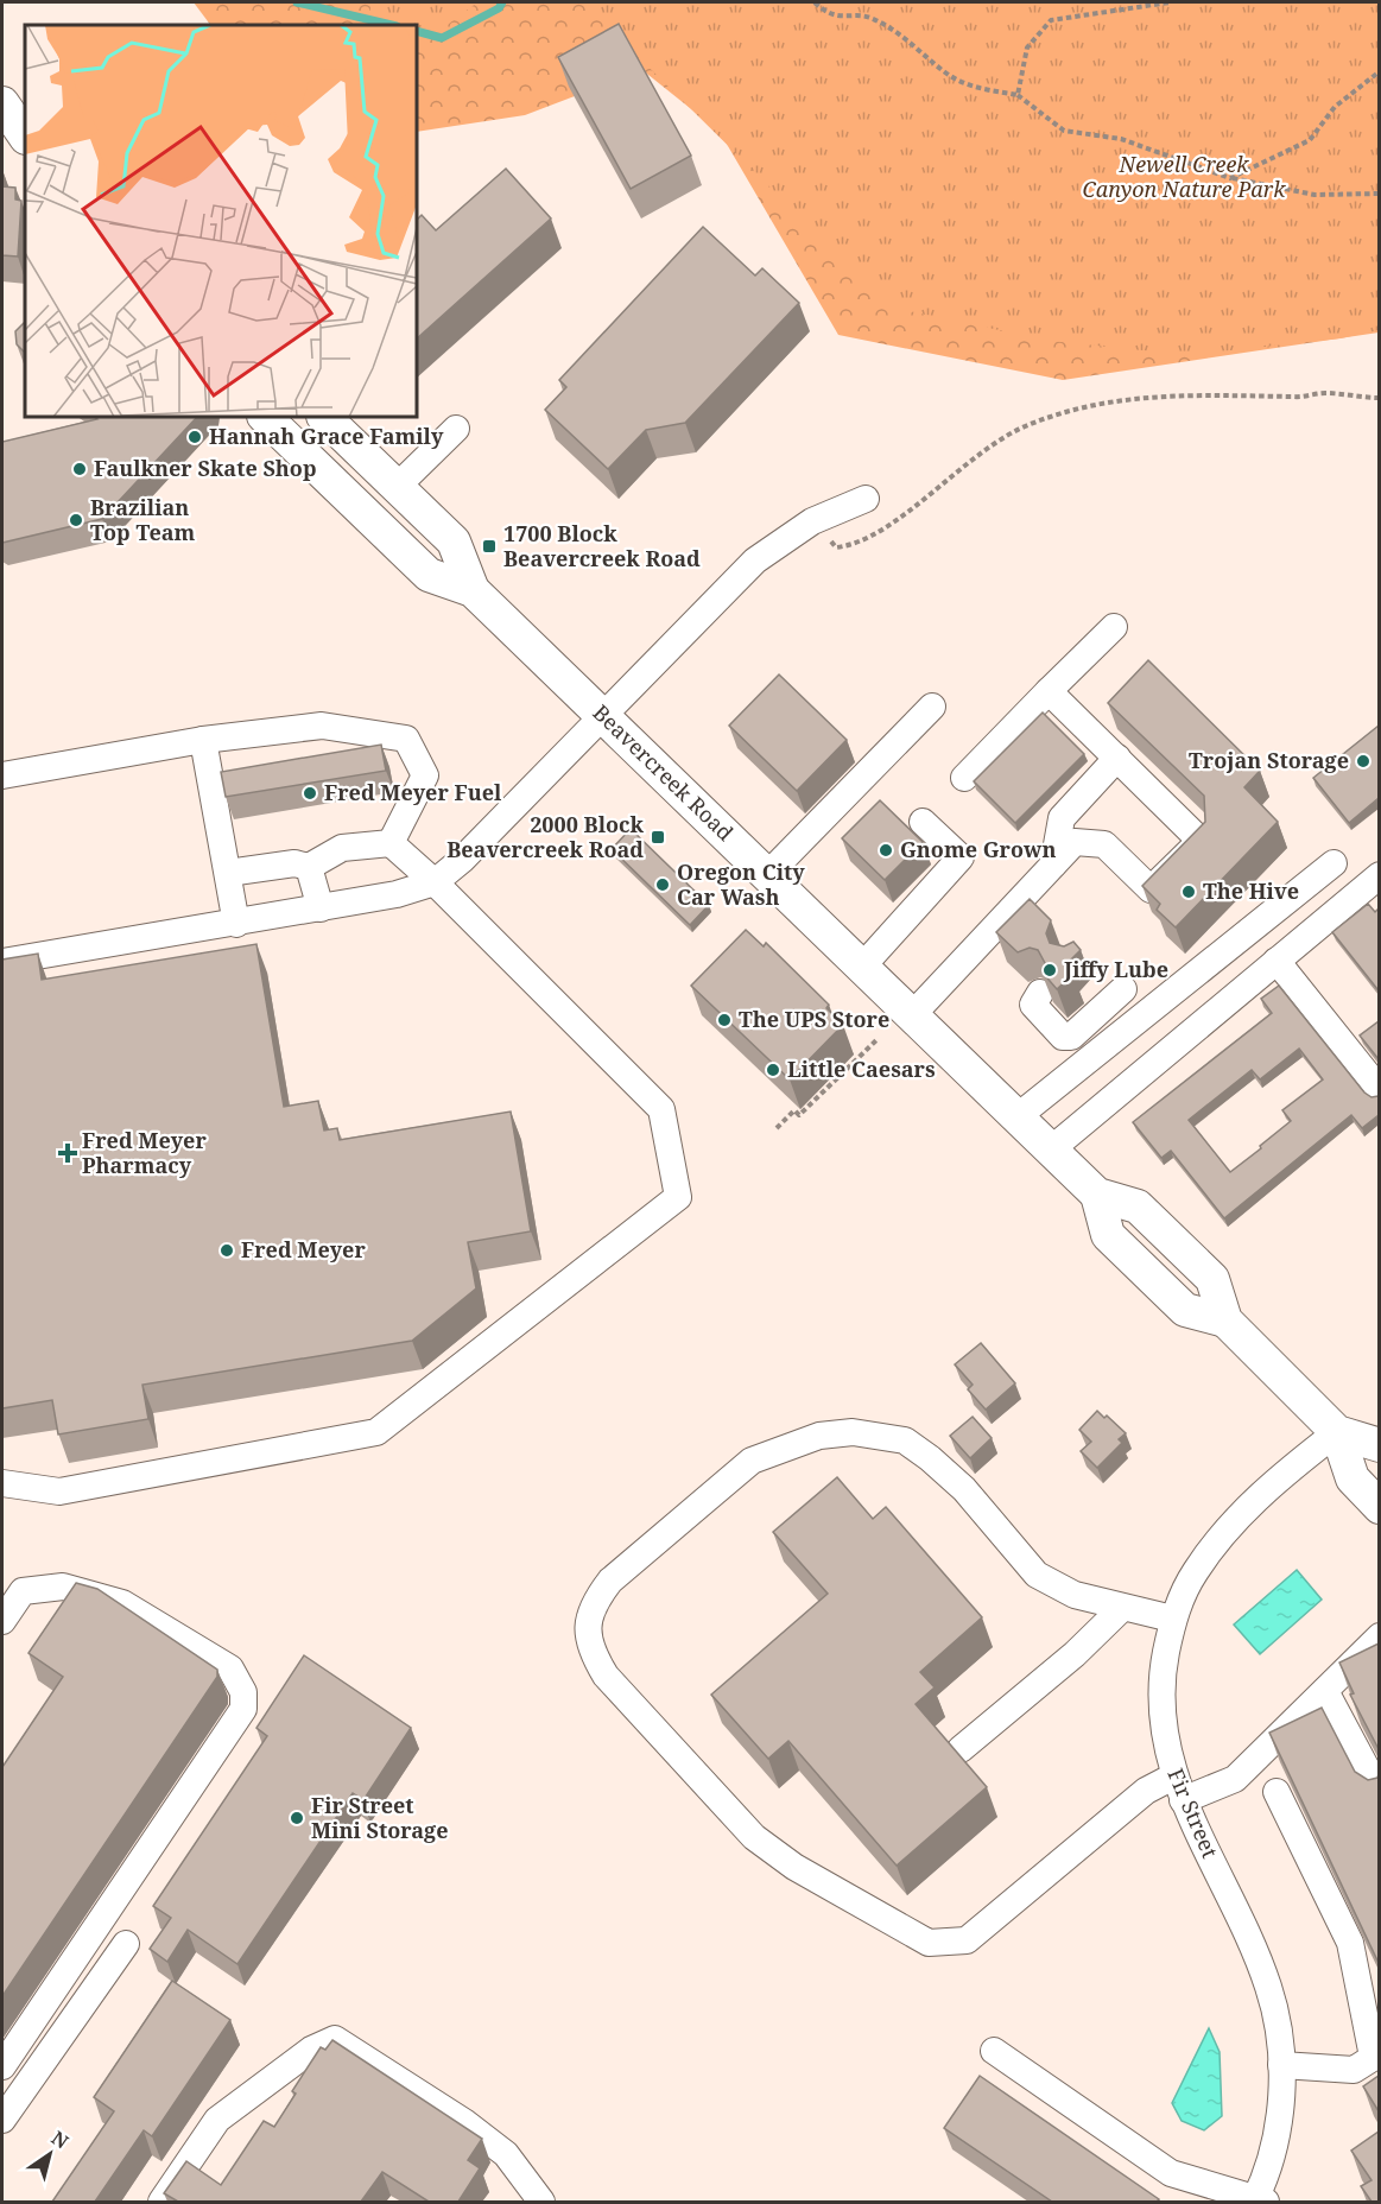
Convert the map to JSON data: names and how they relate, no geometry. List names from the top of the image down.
{
  "streets": {
    "main road": ["Beavercreek Road"],
    "street": ["Fir Street"]
  },
  "crossings": [
    ["Beavercreek Road", "Fir Street"]
  ],
  "parks": ["Newell Creek Canyon Nature Park"],
  "places": {
    "other": [
      "Hannah Grace Family",
      "Faulkner Skate Shop",
      "Brazilian Top Team",
      "Trojan Storage",
      "Fred Meyer Fuel",
      "Gnome Grown",
      "Oregon City Car Wash",
      "The Hive",
      "Jiffy Lube",
      "The UPS Store",
      "Little Caesars",
      "Fred Meyer",
      "Fir Street Mini Storage"
    ],
    "transit": ["1700 Block Beavercreek Road", "2000 Block Beavercreek Road"],
    "health": ["Fred Meyer Pharmacy"]
  },
  "north": "top right"
}
